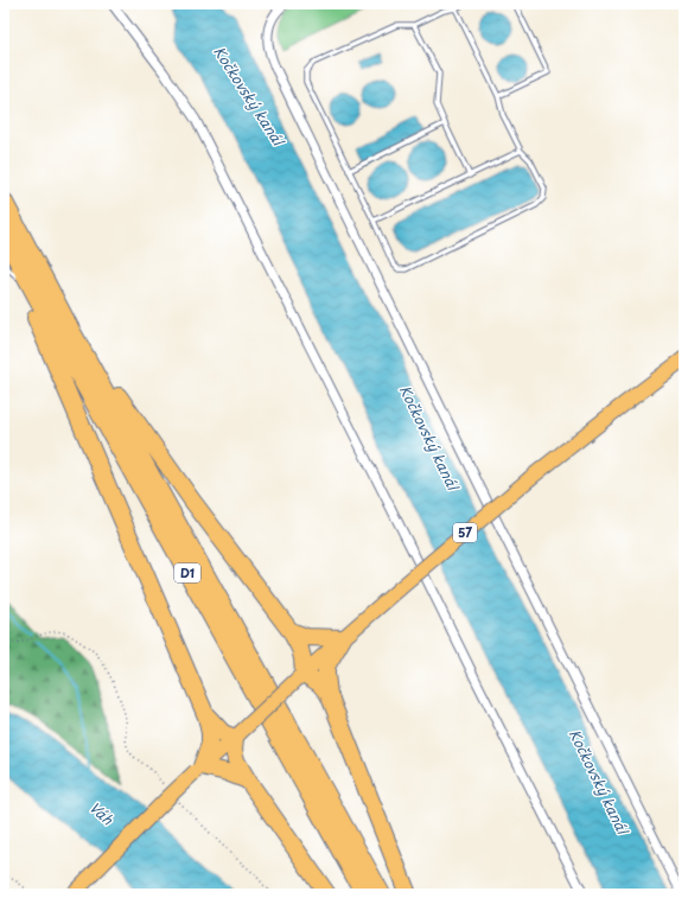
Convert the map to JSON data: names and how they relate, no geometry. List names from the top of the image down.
{
  "streets": {
    "highway": ["D1"],
    "main road": ["57"]
  },
  "water": ["Kočkovský kanál", "Váh"]
}
